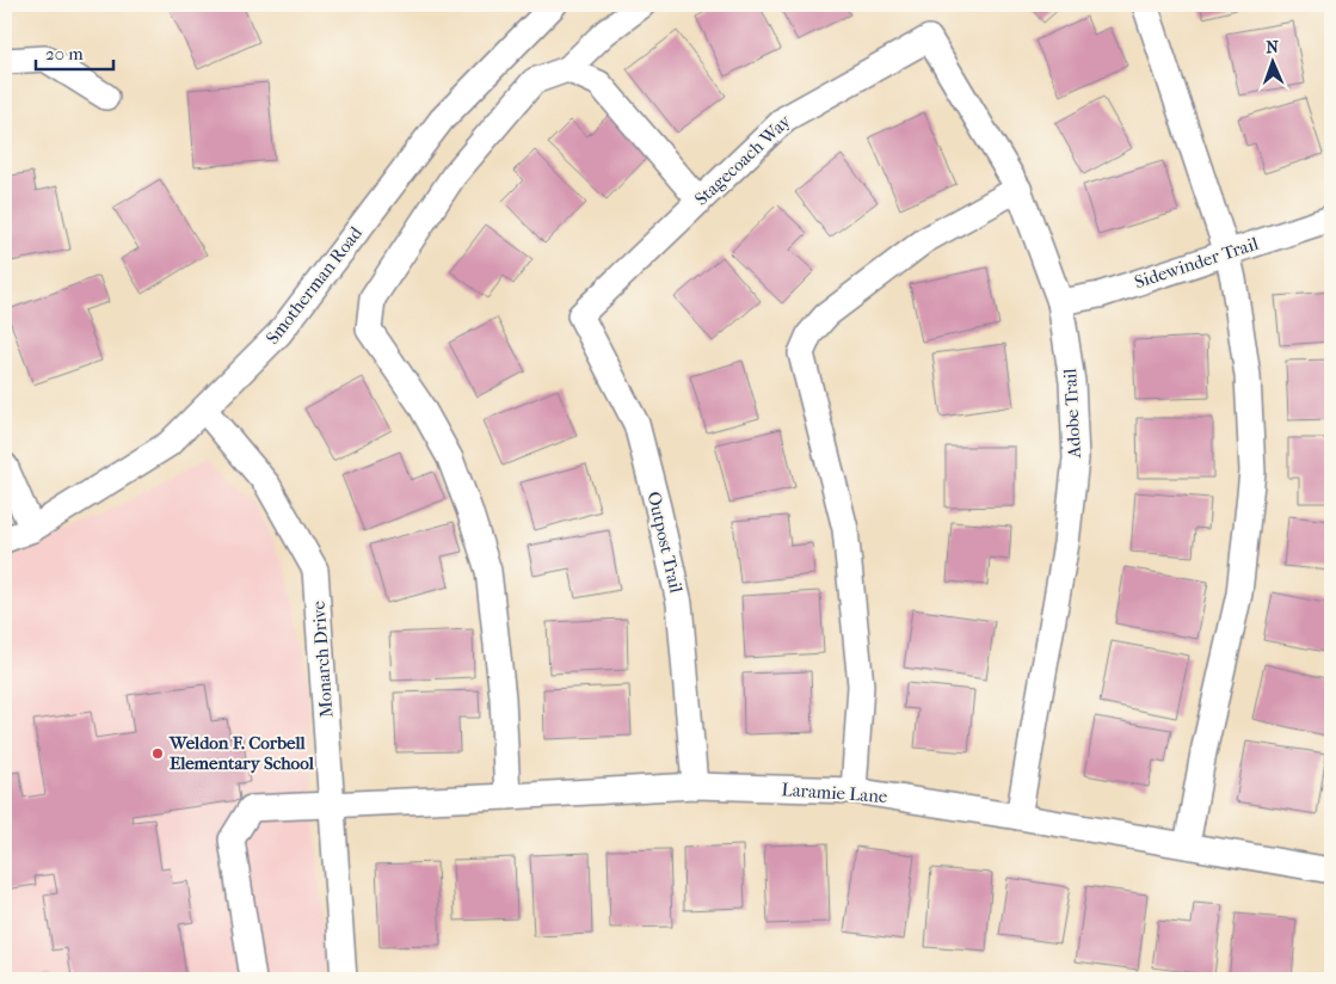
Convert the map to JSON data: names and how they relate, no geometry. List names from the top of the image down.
{
  "streets": {
    "street": [
      "Stagecoach Way",
      "Sidewinder Trail",
      "Smotherman Road",
      "Adobe Trail",
      "Outpost Trail",
      "Monarch Drive",
      "Laramie Lane"
    ]
  },
  "crossings": [
    ["Stagecoach Way", "Adobe Trail"],
    ["Stagecoach Way", "Outpost Trail"],
    ["Sidewinder Trail", "Adobe Trail"],
    ["Smotherman Road", "Monarch Drive"],
    ["Adobe Trail", "Laramie Lane"],
    ["Outpost Trail", "Laramie Lane"],
    ["Monarch Drive", "Laramie Lane"]
  ],
  "places": ["Weldon F. Corbell Elementary School"],
  "scale_bar": "20 m",
  "north": "top"
}
